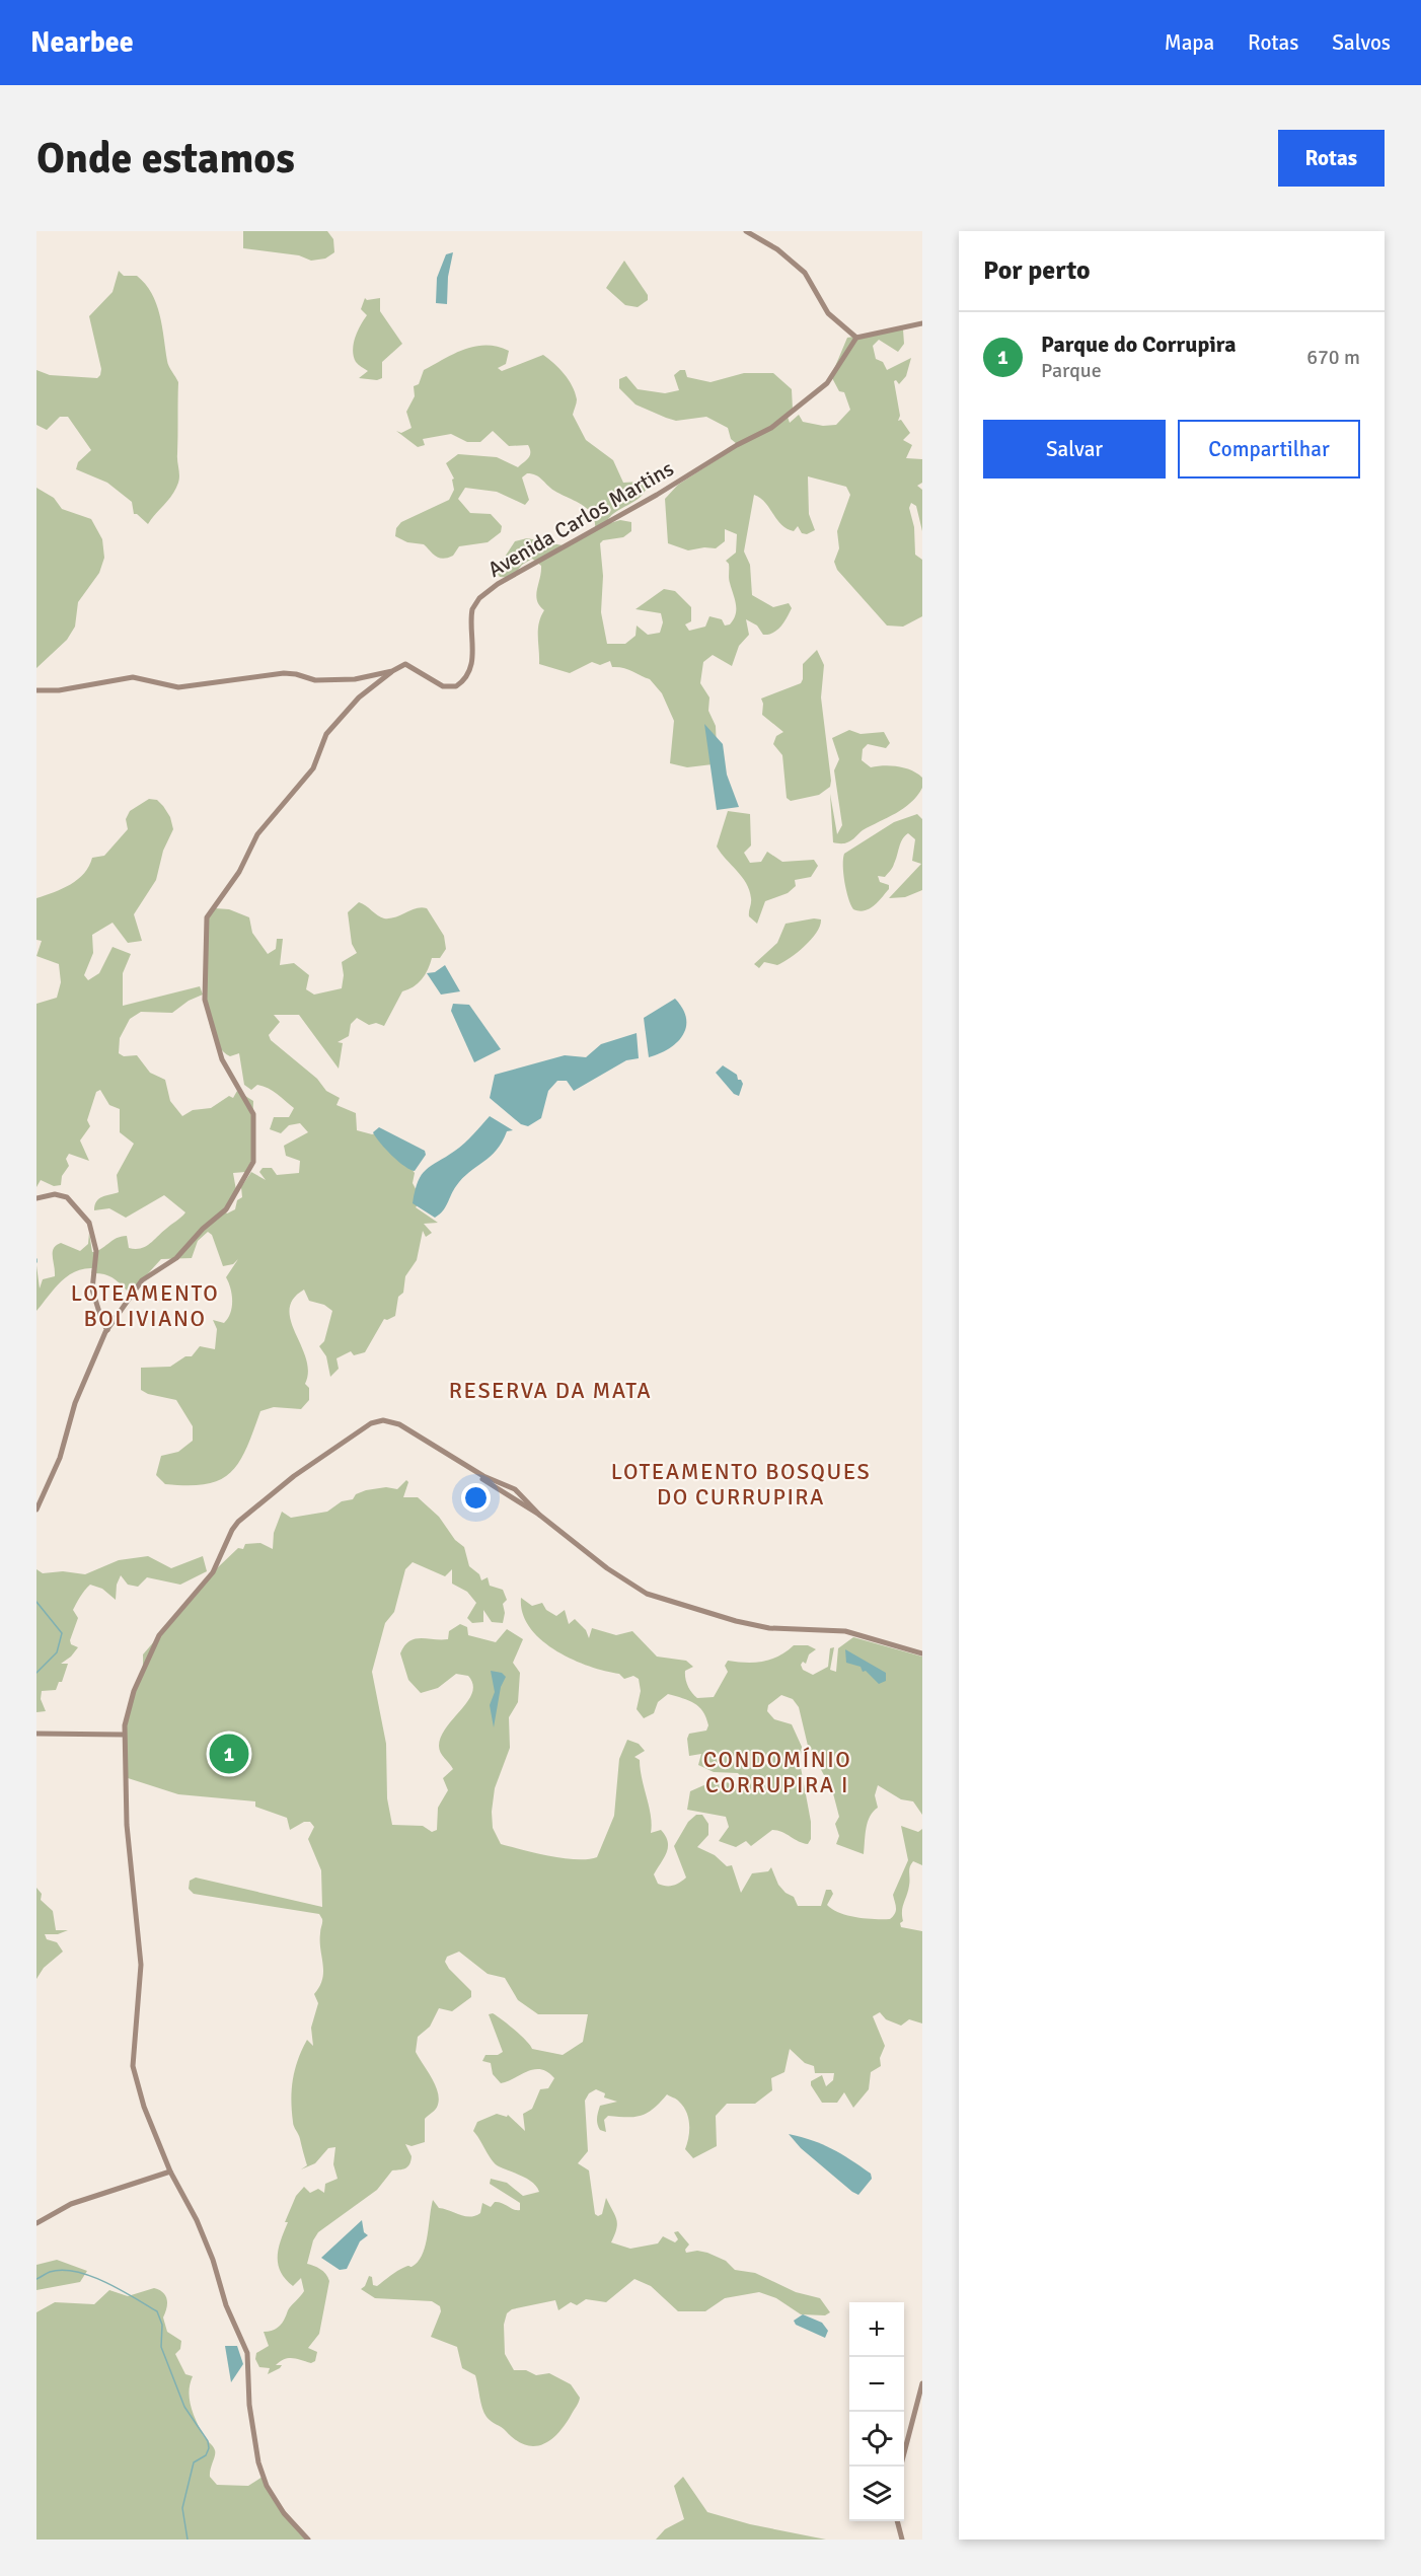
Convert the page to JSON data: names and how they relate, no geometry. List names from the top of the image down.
{
  "streets": {
    "street": ["Avenida Carlos Martins"]
  },
  "districts": [
    "LOTEAMENTO BOLIVIANO",
    "RESERVA DA MATA",
    "LOTEAMENTO BOSQUES DO CURRUPIRA",
    "CONDOMÍNIO CORRUPIRA I"
  ],
  "page": {
    "header": "Nearbee",
    "nav": ["Mapa", "Rotas", "Salvos"],
    "buttons": [
      "Rotas",
      ["Salvar", "Compartilhar"]
    ],
    "title": "Onde estamos",
    "heading": "Por perto",
    "list": [
      {
        "mark": "1",
        "name": "Parque do Corrupira",
        "note": "Parque",
        "value": "670 m"
      }
    ],
    "pins": "1",
    "map_buttons": ["+", "−"]
  }
}
